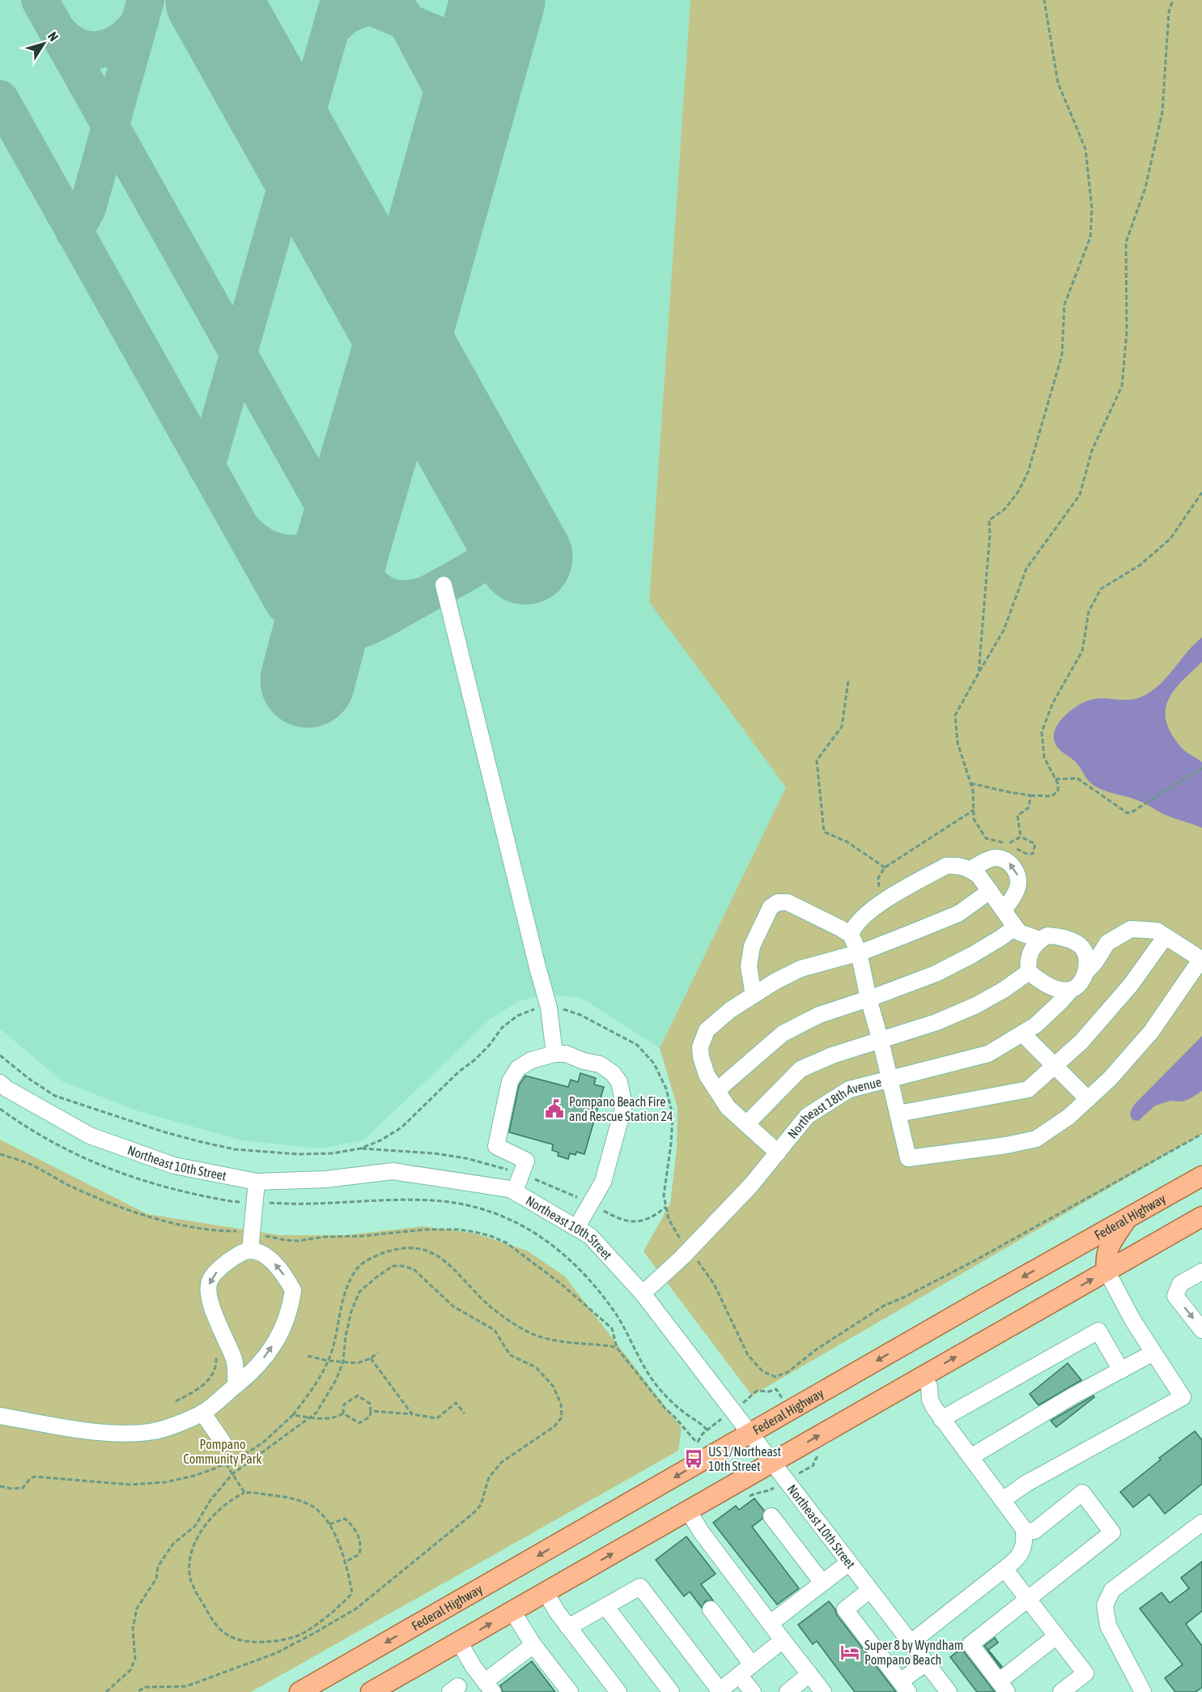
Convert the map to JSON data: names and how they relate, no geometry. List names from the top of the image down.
{
  "streets": {
    "main road": ["Federal Highway"],
    "street": ["Northeast 18th Avenue", "Northeast 10th Street"]
  },
  "crossings": [
    ["Northeast 18th Avenue", "Northeast 10th Street"],
    ["Northeast 10th Street", "Federal Highway"]
  ],
  "parks": ["Pompano Community Park"],
  "places": {
    "public building": ["Pompano Beach Fire and Rescue Station 24"],
    "bus stop": ["US 1/Northeast 10th Street"],
    "hotel": ["Super 8 by Wyndham Pompano Beach"]
  },
  "north": "top right"
}
